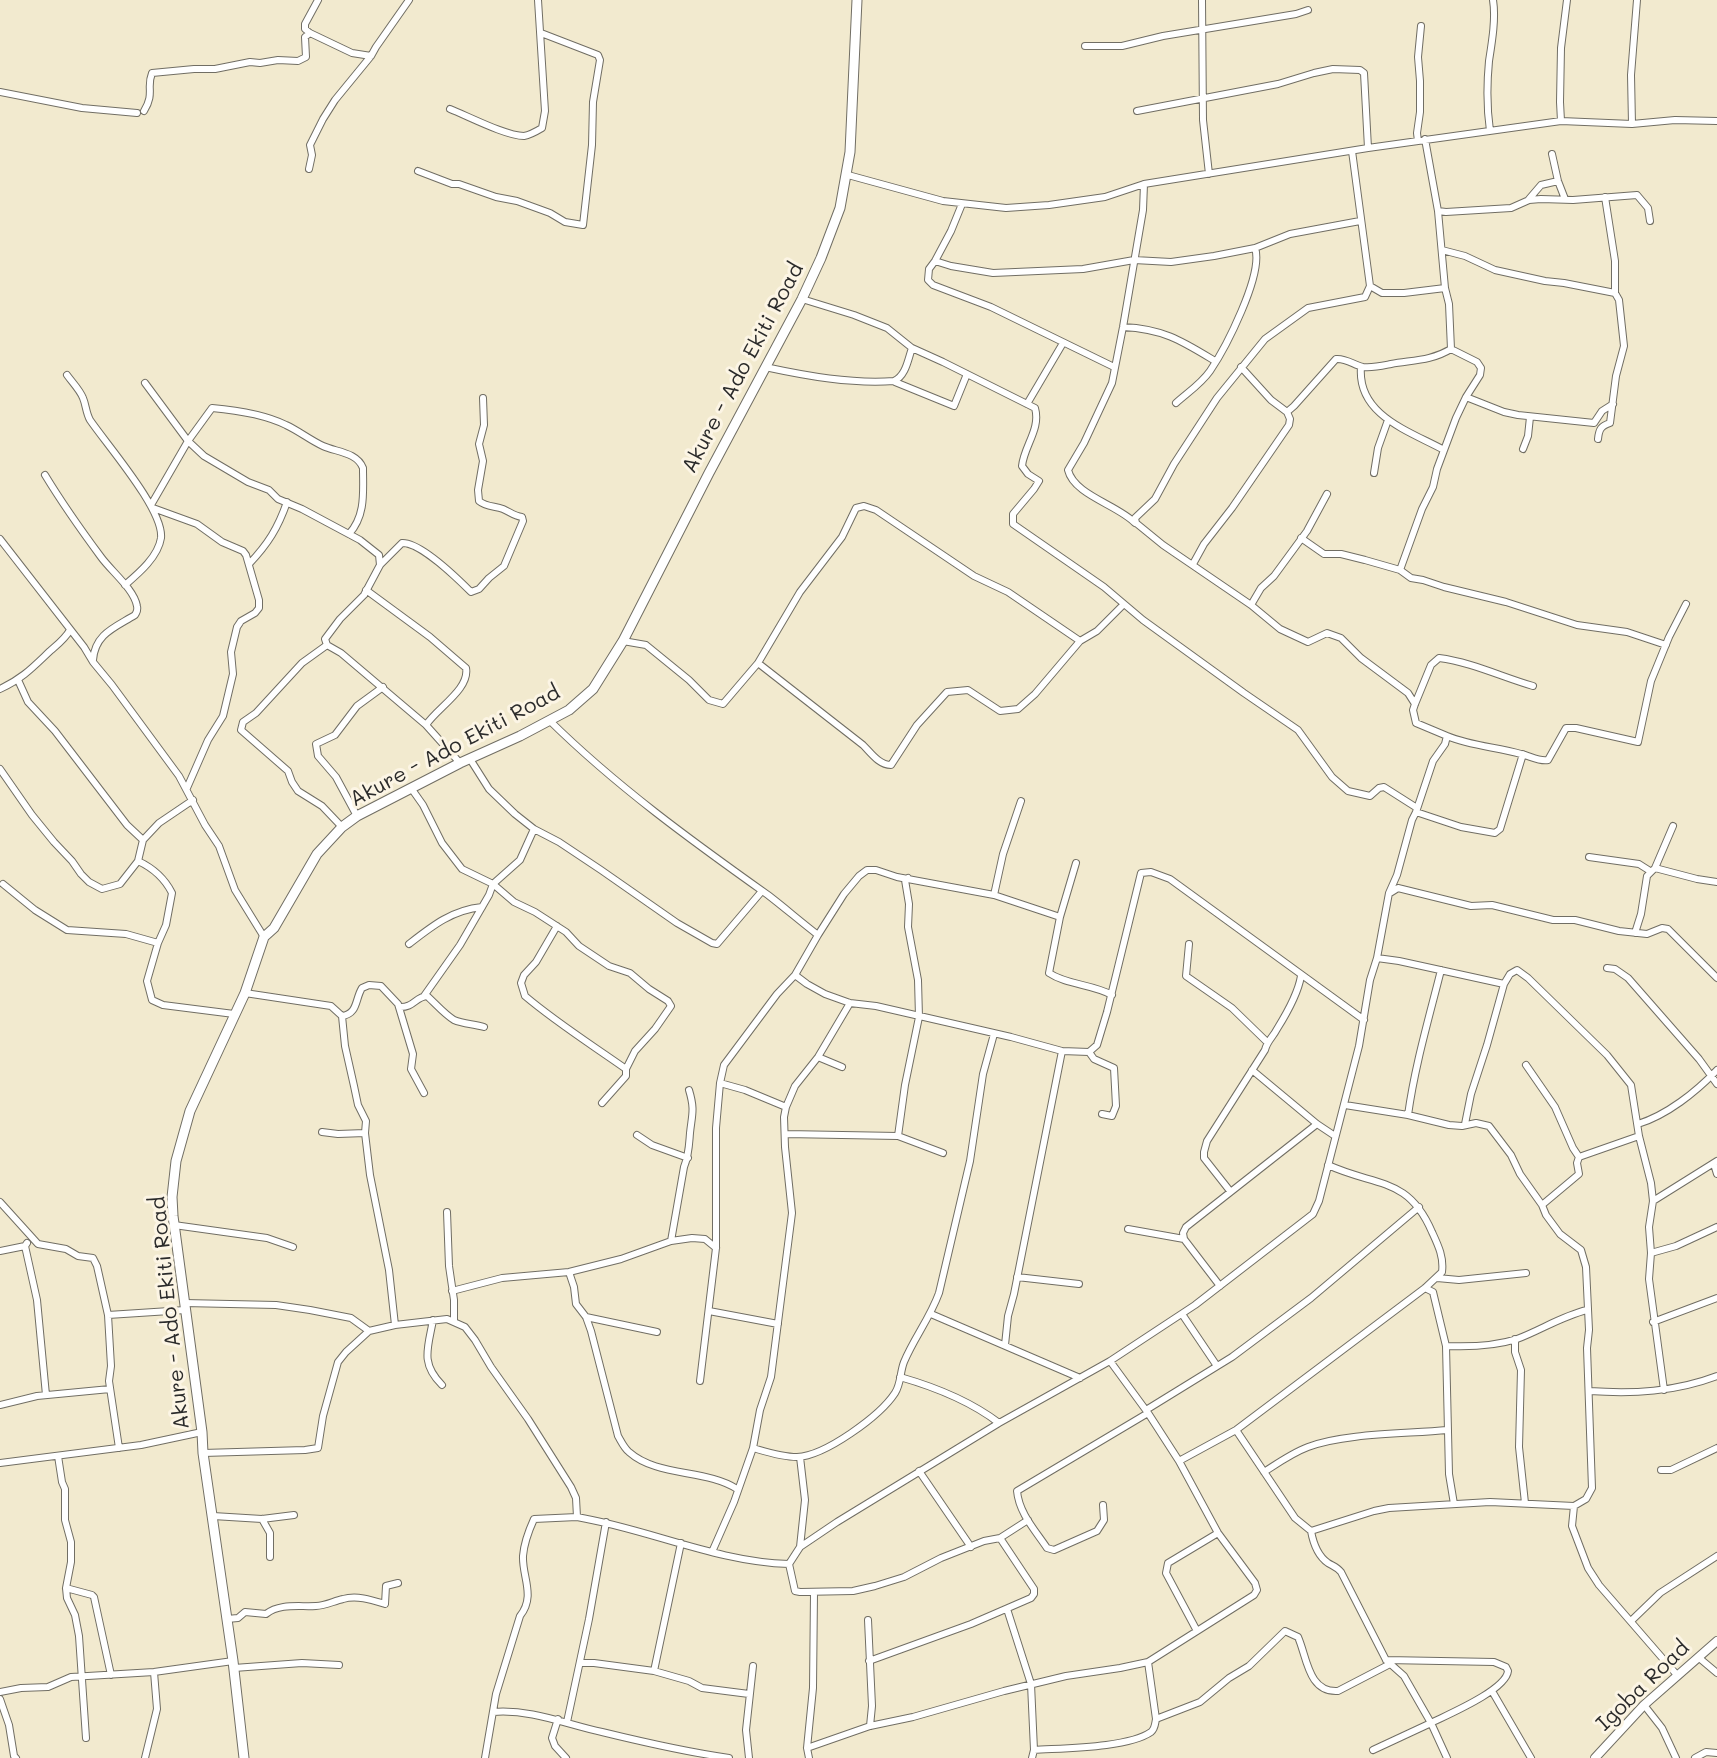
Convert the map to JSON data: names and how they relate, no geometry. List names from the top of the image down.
{
  "streets": {
    "main road": ["Akure - Ado Ekiti Road"],
    "street": ["Igoba Road"]
  }
}
